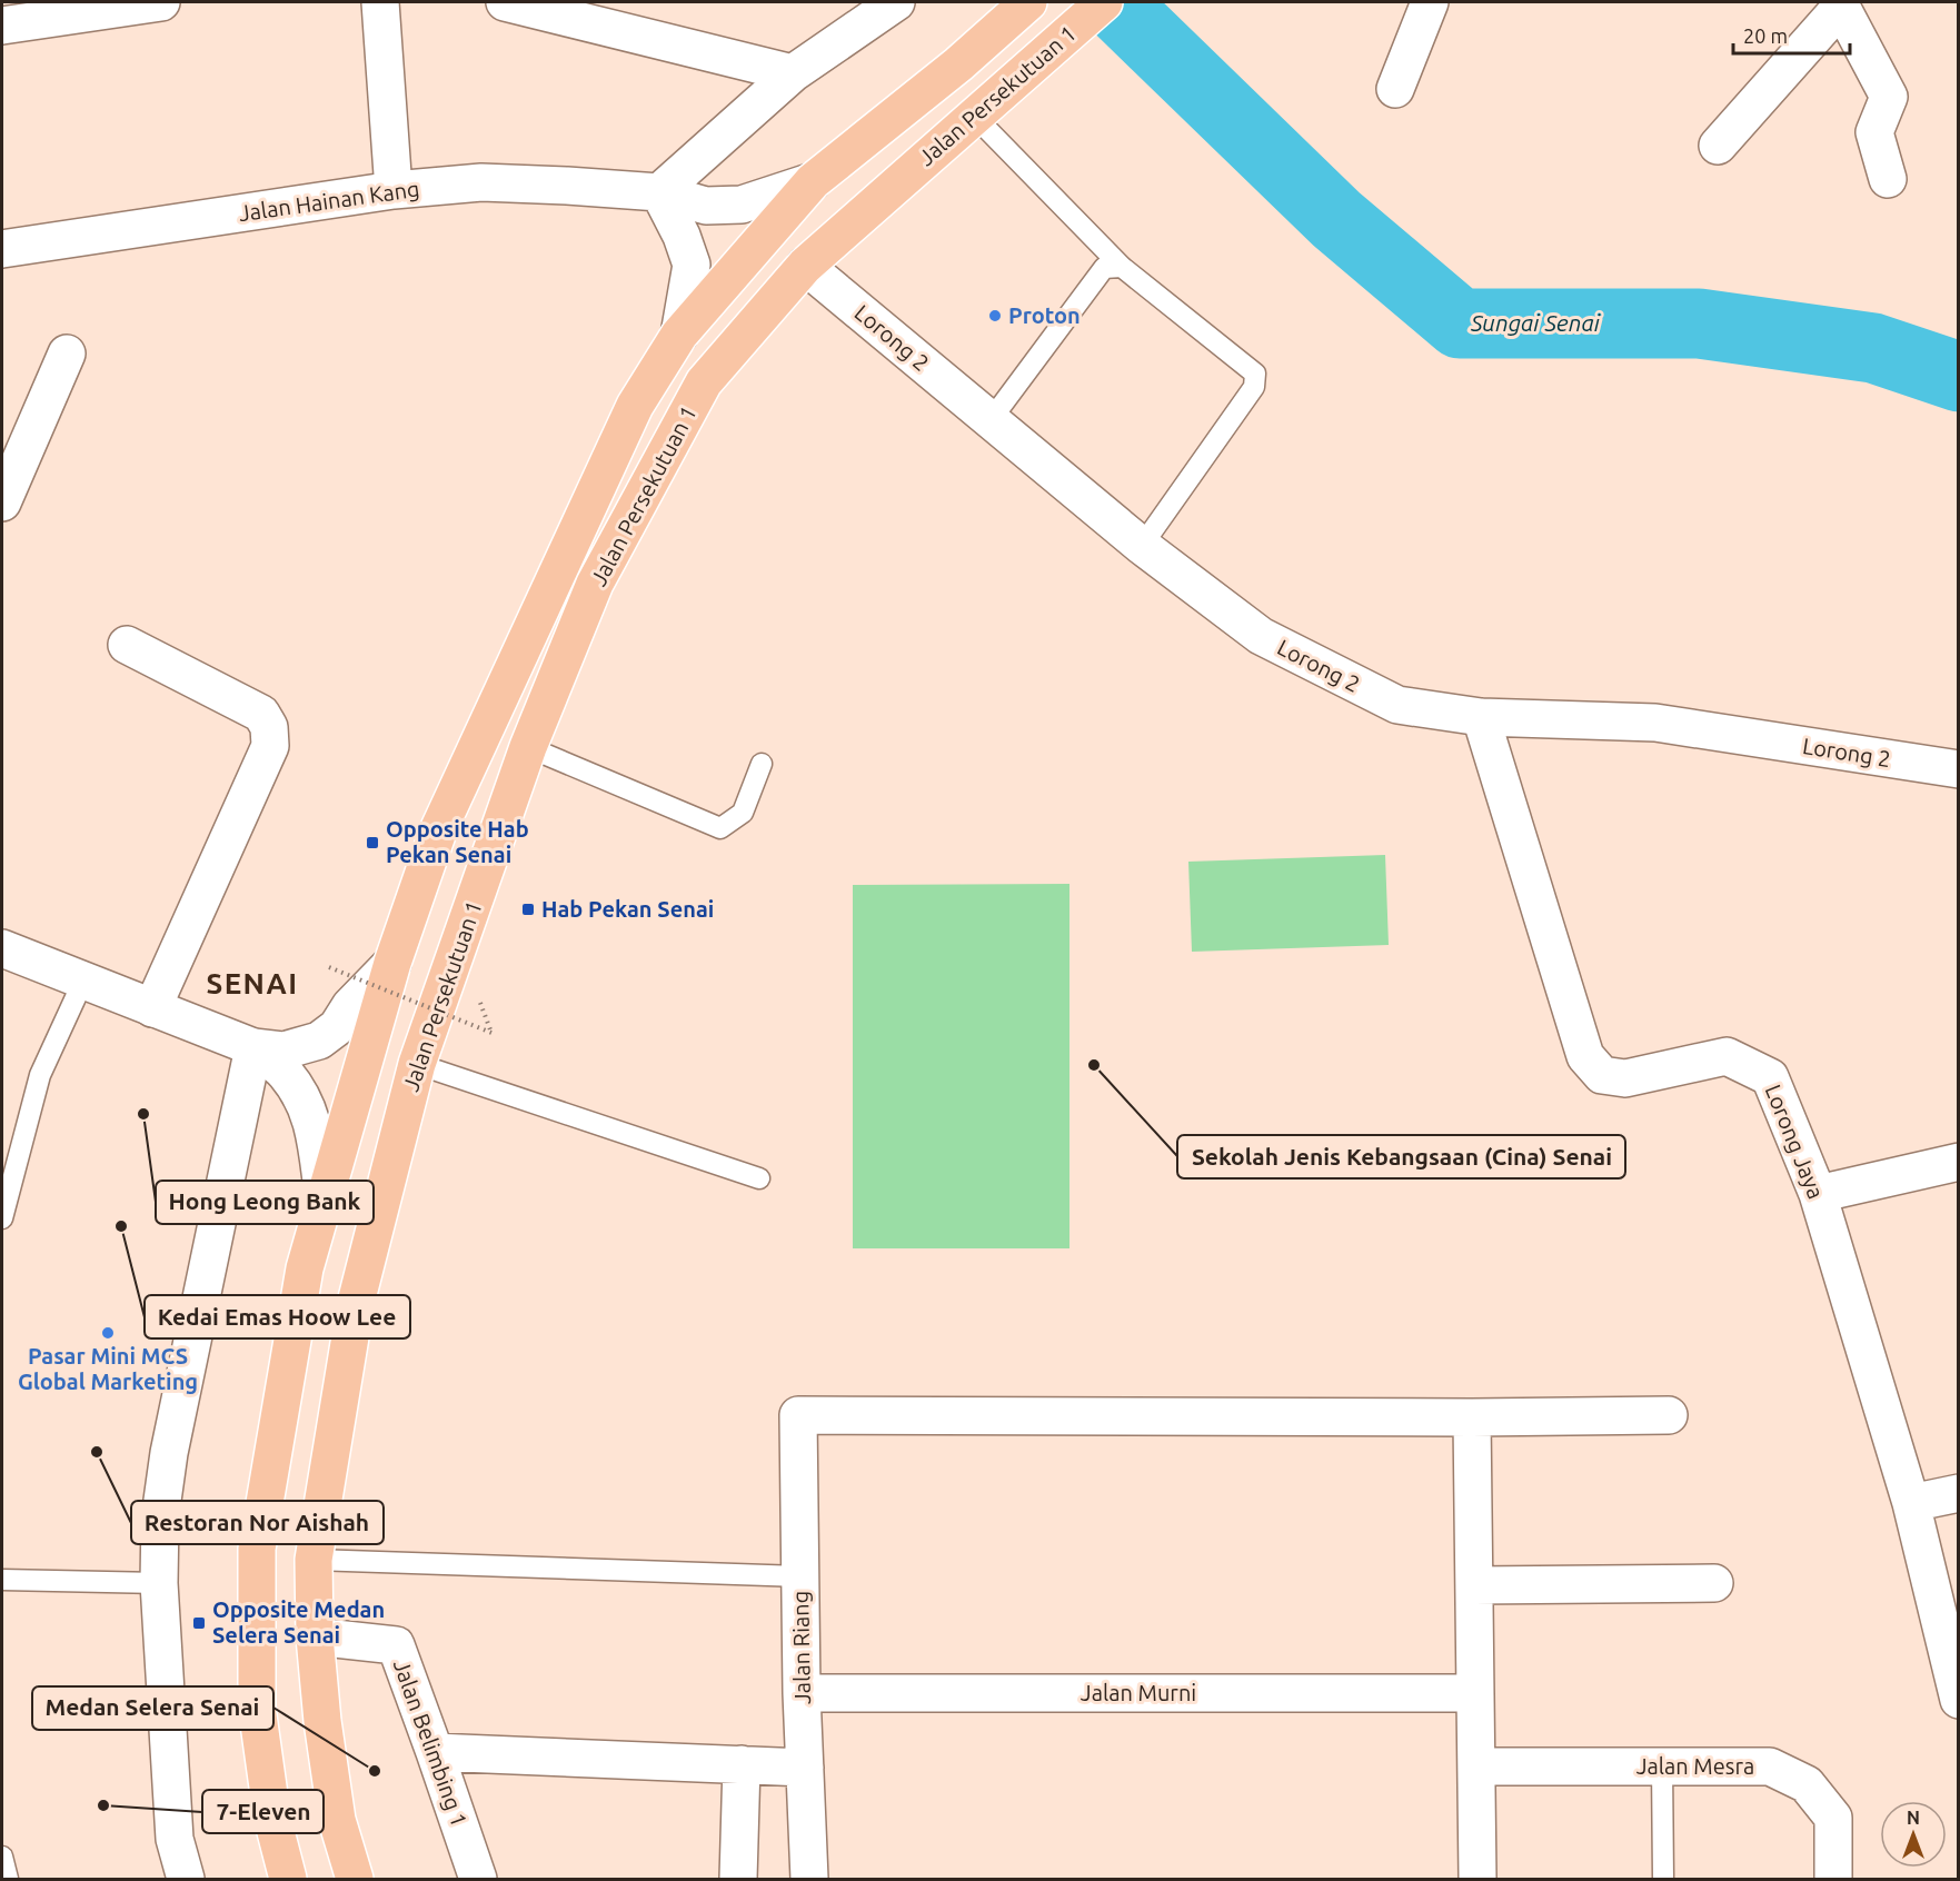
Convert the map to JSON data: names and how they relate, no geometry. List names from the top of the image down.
{
  "streets": {
    "highway": ["Jalan Persekutuan 1"],
    "street": [
      "Jalan Hainan Kang",
      "Lorong 2",
      "Lorong Jaya",
      "Jalan Riang",
      "Jalan Murni",
      "Jalan Belimbing 1",
      "Jalan Mesra"
    ]
  },
  "crossings": [
    ["Jalan Persekutuan 1", "Jalan Hainan Kang"],
    ["Jalan Persekutuan 1", "Lorong 2"],
    ["Jalan Persekutuan 1", "Jalan Belimbing 1"],
    ["Lorong 2", "Lorong Jaya"],
    ["Jalan Riang", "Jalan Murni"]
  ],
  "districts": ["SENAI"],
  "water": ["Sungai Senai"],
  "places": {
    "other": [
      "Proton",
      "Sekolah Jenis Kebangsaan (Cina) Senai",
      "Hong Leong Bank",
      "Kedai Emas Hoow Lee",
      "Pasar Mini MCS Global Marketing",
      "Restoran Nor Aishah",
      "Medan Selera Senai",
      "7-Eleven"
    ],
    "transit": ["Opposite Hab Pekan Senai", "Hab Pekan Senai", "Opposite Medan Selera Senai"]
  },
  "scale_bar": "20 m",
  "north": "top"
}
